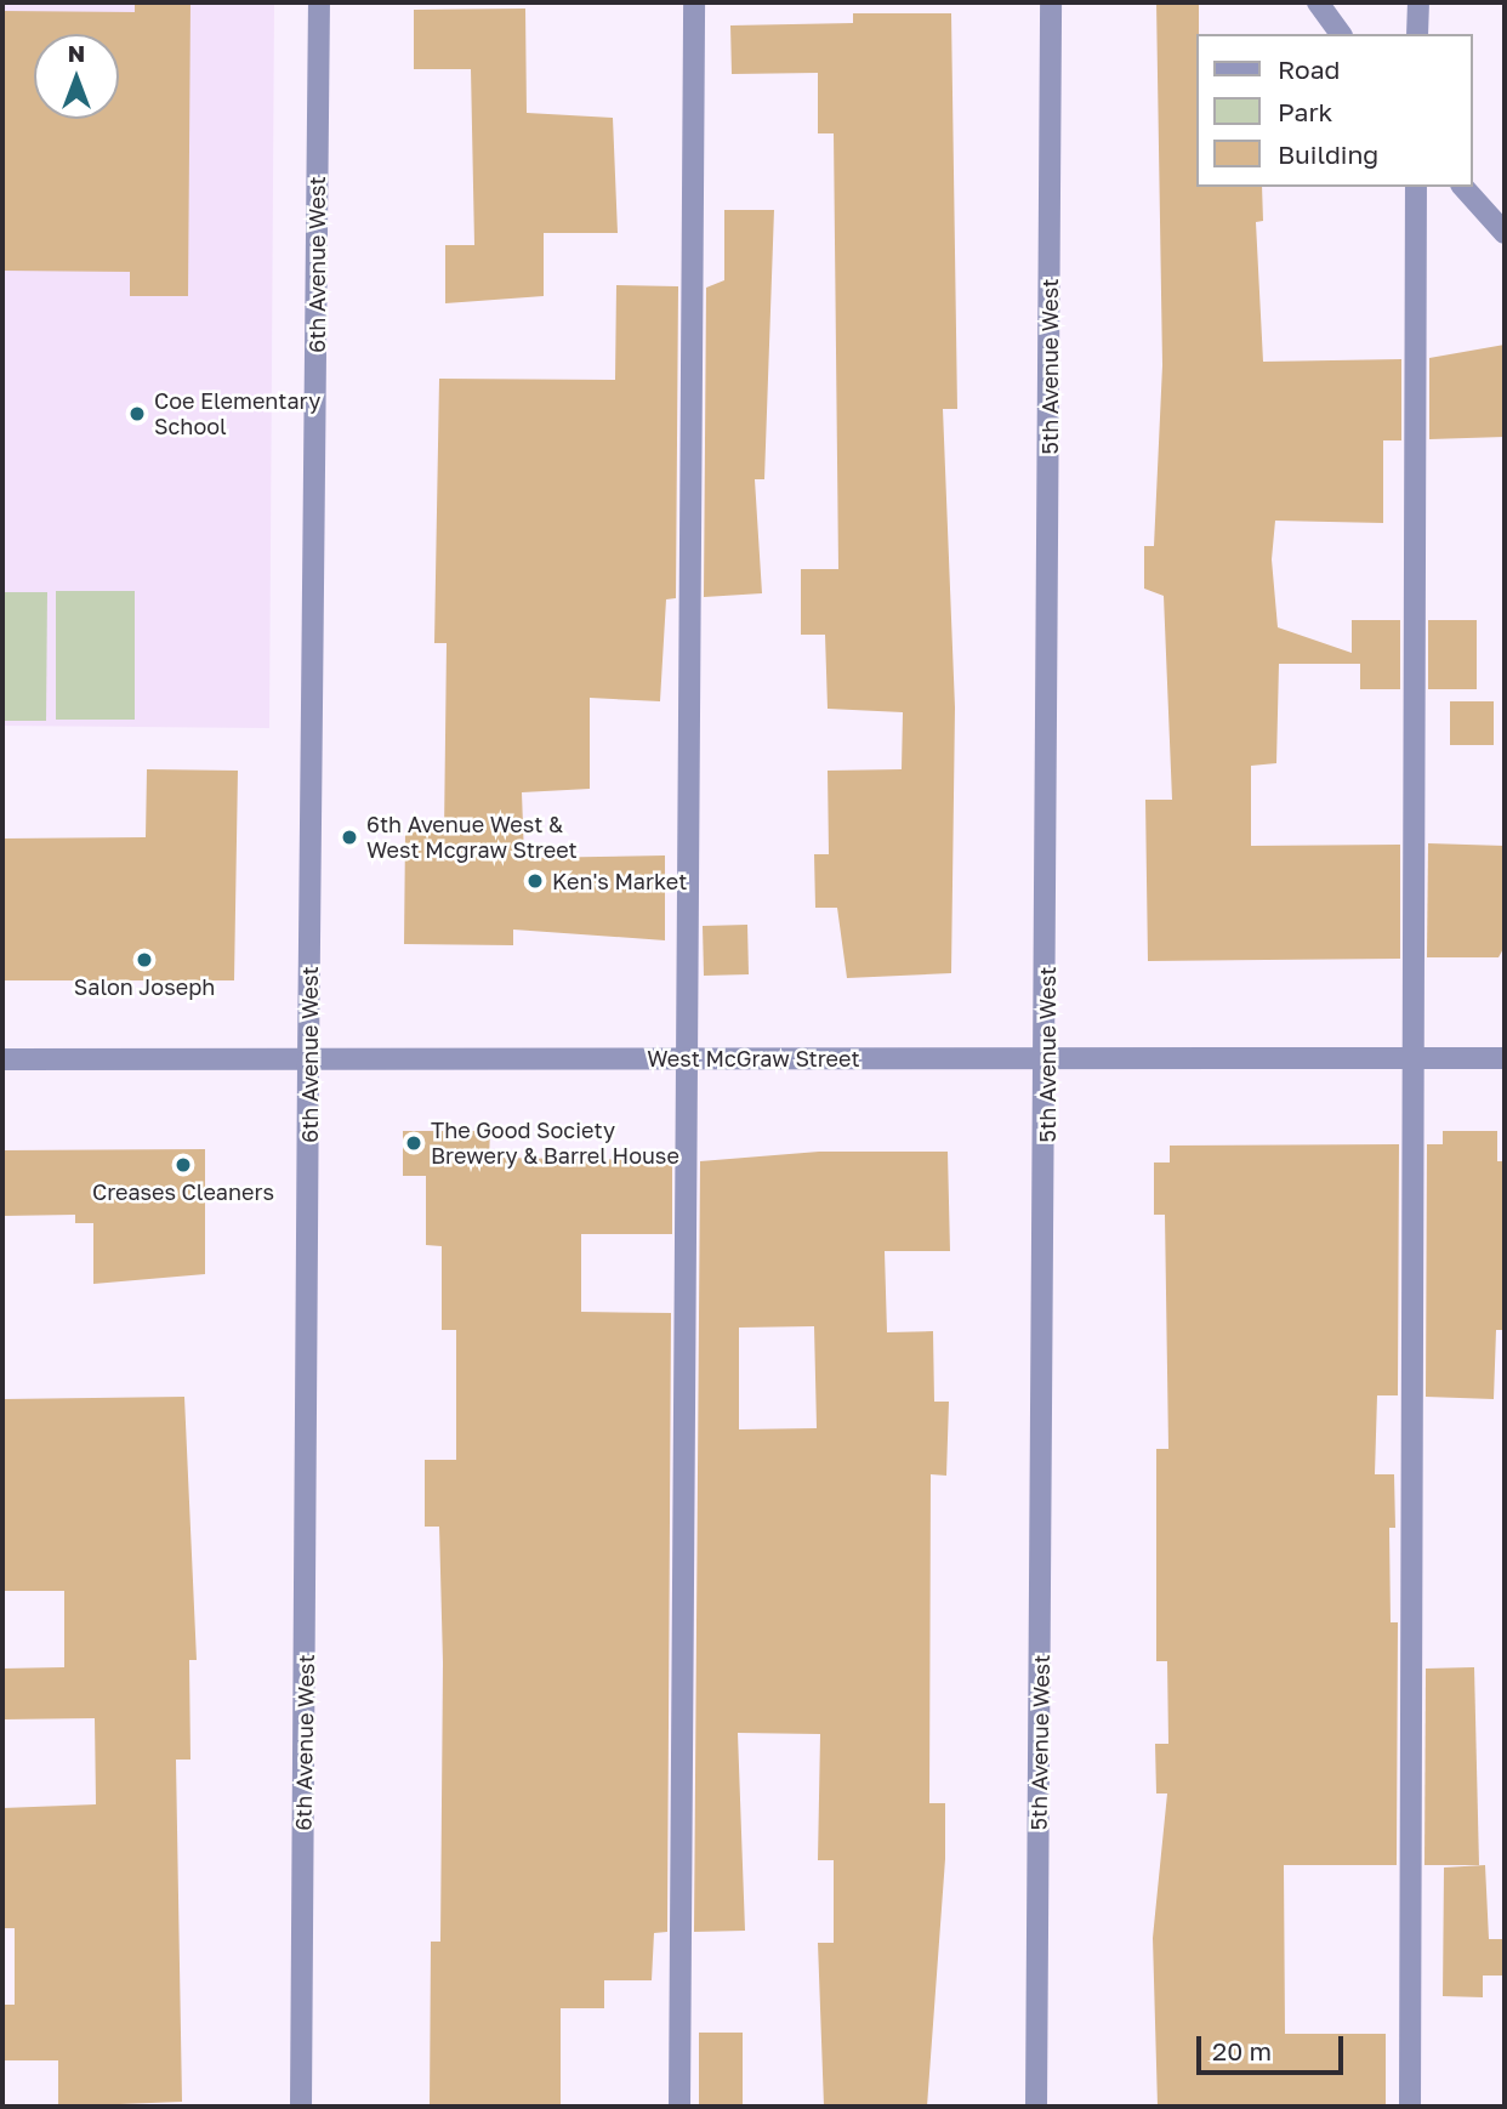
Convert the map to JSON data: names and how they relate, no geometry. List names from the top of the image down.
{
  "streets": {
    "street": ["6th Avenue West", "5th Avenue West", "West McGraw Street"]
  },
  "crossings": [
    ["6th Avenue West", "West McGraw Street"],
    ["5th Avenue West", "West McGraw Street"]
  ],
  "places": [
    "Coe Elementary School",
    "6th Avenue West & West Mcgraw Street",
    "Ken's Market",
    "Salon Joseph",
    "The Good Society Brewery & Barrel House",
    "Creases Cleaners"
  ],
  "legend": ["Road", "Park", "Building"],
  "scale_bar": "20 m",
  "north": "top"
}
